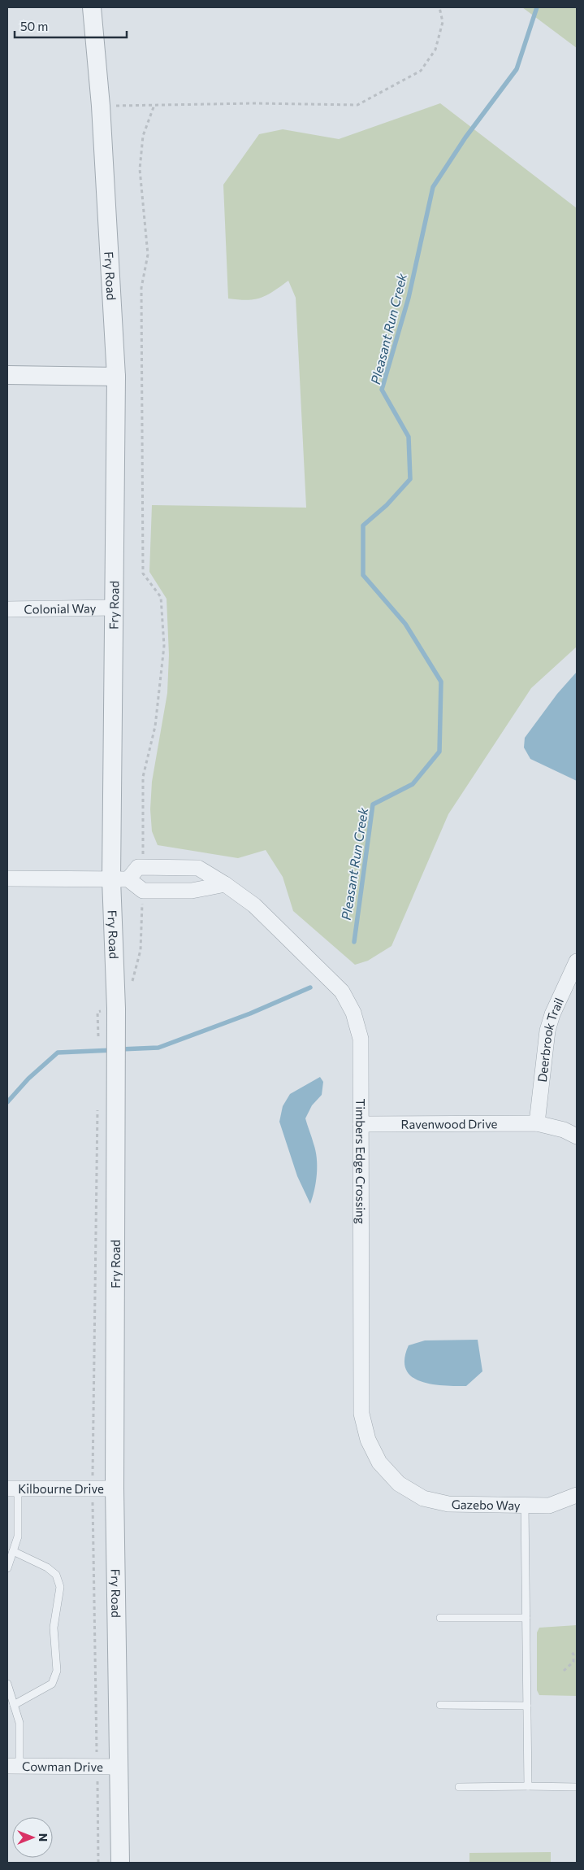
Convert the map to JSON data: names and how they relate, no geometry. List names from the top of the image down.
{
  "streets": {
    "street": [
      "Fry Road",
      "Colonial Way",
      "Deerbrook Trail",
      "Ravenwood Drive",
      "Timbers Edge Crossing",
      "Kilbourne Drive",
      "Gazebo Way",
      "Cowman Drive"
    ]
  },
  "crossings": [
    ["Fry Road", "Colonial Way"],
    ["Fry Road", "Kilbourne Drive"],
    ["Fry Road", "Cowman Drive"],
    ["Deerbrook Trail", "Ravenwood Drive"],
    ["Ravenwood Drive", "Timbers Edge Crossing"],
    ["Timbers Edge Crossing", "Gazebo Way"]
  ],
  "water": ["Pleasant Run Creek"],
  "scale_bar": "50 m",
  "north": "right"
}
